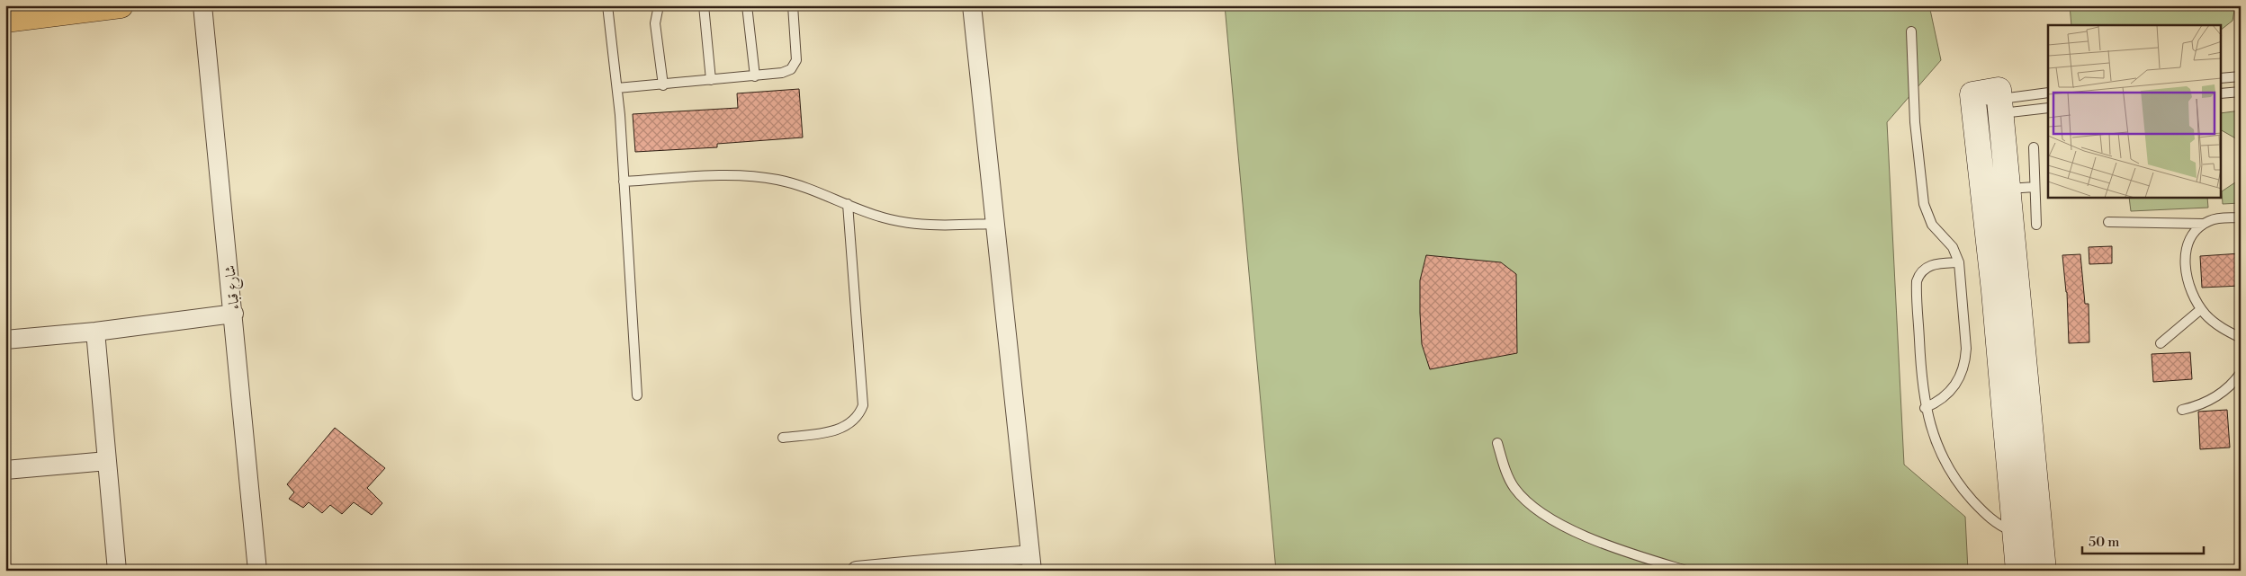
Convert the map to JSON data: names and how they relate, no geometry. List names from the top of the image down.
{
  "streets": {
    "street": ["شارع قباء"]
  },
  "scale_bar": "50 m"
}
